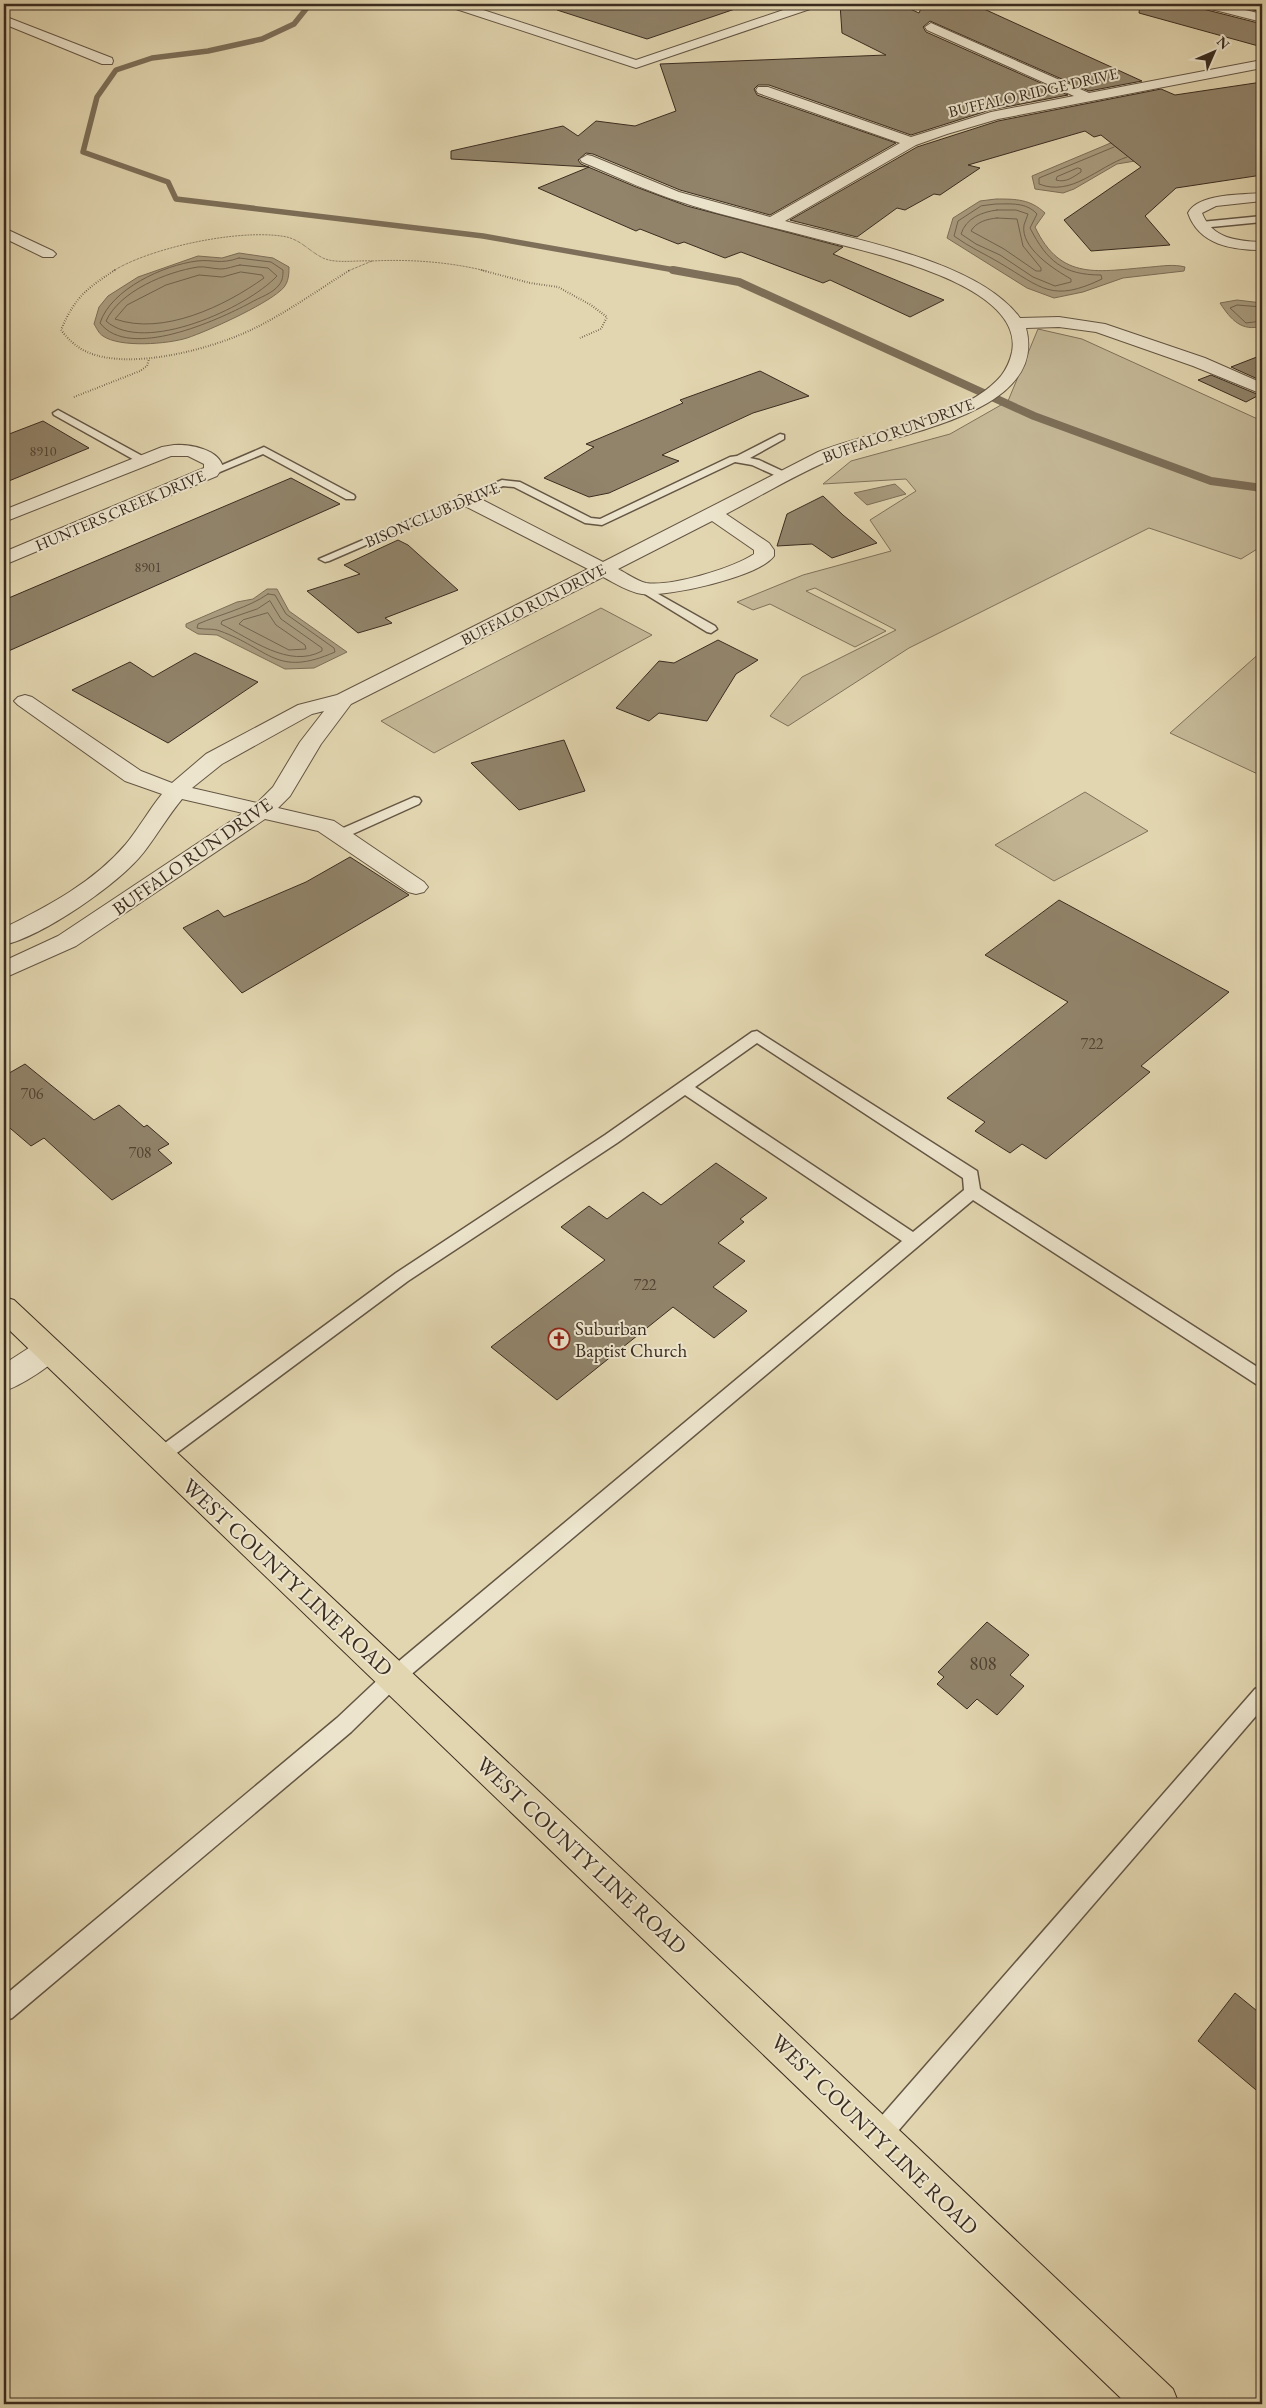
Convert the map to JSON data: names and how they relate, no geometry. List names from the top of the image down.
{
  "streets": {
    "main road": ["WEST COUNTY LINE ROAD"],
    "street": ["BUFFALO RIDGE DRIVE", "BUFFALO RUN DRIVE", "HUNTERS CREEK DRIVE"],
    "lane": ["BISON CLUB DRIVE"]
  },
  "crossings": [
    ["BUFFALO RIDGE DRIVE", "BUFFALO RUN DRIVE"]
  ],
  "places": {
    "church": ["Suburban Baptist Church"]
  },
  "house_numbers": [
    "8910",
    "8901",
    "722",
    "706",
    "708",
    "722",
    "808"
  ],
  "north": "top right"
}
